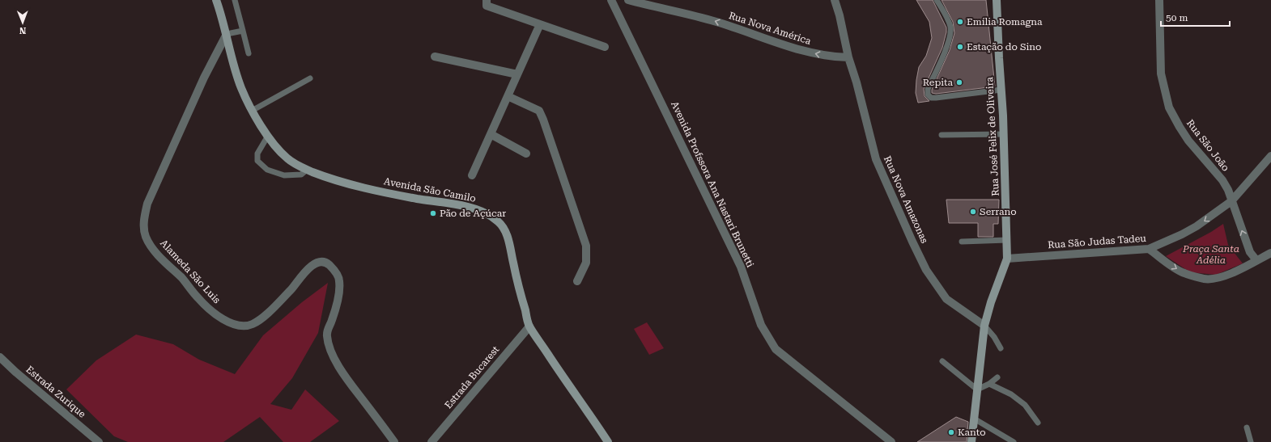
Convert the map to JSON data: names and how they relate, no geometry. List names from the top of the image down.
{
  "streets": {
    "main road": ["Rua José Felix de Oliveira", "Avenida São Camilo"],
    "street": [
      "Rua Nova América",
      "Rua São João",
      "Avenida Profssora Ana Nastari Brunetti",
      "Rua Nova Amazonas",
      "Rua São Judas Tadeu",
      "Alameda São Luis",
      "Estrada Bucarest",
      "Estrada Zurique"
    ]
  },
  "crossings": [
    ["Rua Nova América", "Rua Nova Amazonas"],
    ["Rua José Felix de Oliveira", "Rua Nova Amazonas"],
    ["Rua José Felix de Oliveira", "Rua São Judas Tadeu"],
    ["Rua São João", "Rua São Judas Tadeu"],
    ["Avenida São Camilo", "Alameda São Luis"],
    ["Avenida São Camilo", "Estrada Bucarest"]
  ],
  "one_way": ["Rua Nova América"],
  "parks": ["Praça Santa Adélia"],
  "places": [
    "Emília Romagna",
    "Estação do Sino",
    "Repita",
    "Serrano",
    "Pão de Açúcar",
    "Kanto"
  ],
  "scale_bar": "50 m",
  "north": "bottom"
}
